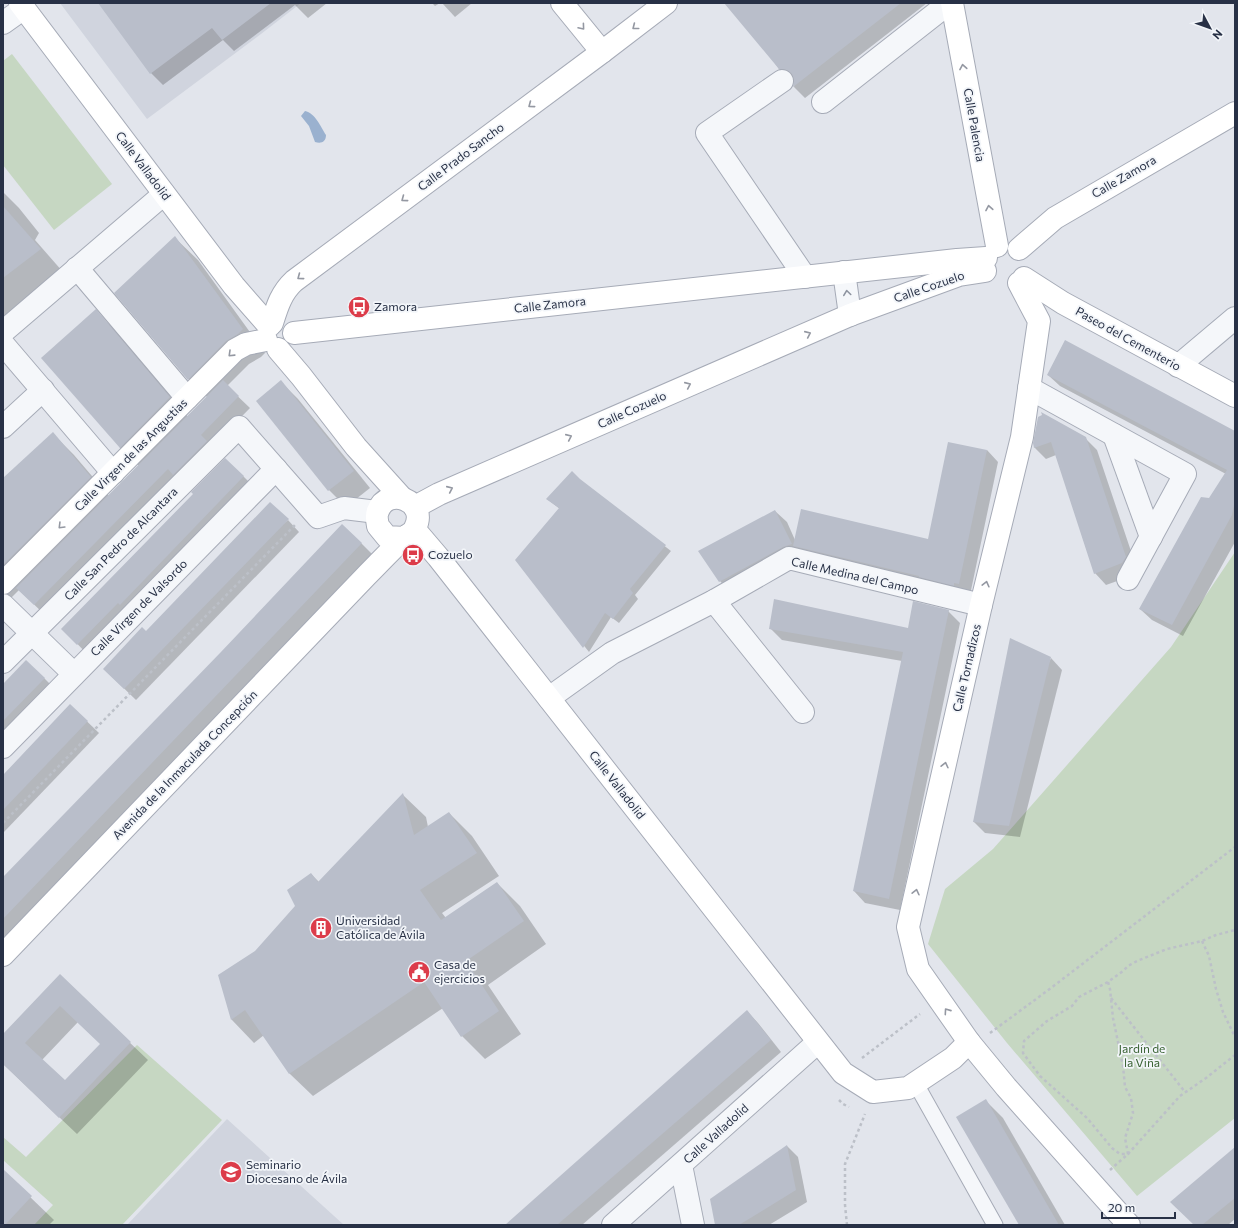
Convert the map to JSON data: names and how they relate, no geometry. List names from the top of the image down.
{
  "streets": {
    "street": [
      "Calle Palencia",
      "Calle Prado Sancho",
      "Calle Valladolid",
      "Calle Zamora",
      "Calle Cozuelo",
      "Paseo del Cementerio",
      "Calle Virgen de las Angustias",
      "Calle San Pedro de Alcantara",
      "Calle Medina del Campo",
      "Calle Virgen de Valsordo",
      "Calle Tornadizos",
      "Avenida de la Inmaculada Concepción"
    ]
  },
  "crossings": [
    ["Calle Palencia", "Calle Zamora"],
    ["Calle Palencia", "Calle Cozuelo"],
    ["Calle Palencia", "Paseo del Cementerio"],
    ["Calle Palencia", "Calle Tornadizos"],
    ["Calle Prado Sancho", "Calle Valladolid"],
    ["Calle Prado Sancho", "Calle Zamora"],
    ["Calle Prado Sancho", "Calle Virgen de las Angustias"],
    ["Calle Valladolid", "Calle Zamora"],
    ["Calle Valladolid", "Calle Cozuelo"],
    ["Calle Valladolid", "Calle Virgen de las Angustias"],
    ["Calle Valladolid", "Calle Medina del Campo"],
    ["Calle Valladolid", "Calle Tornadizos"],
    ["Calle Valladolid", "Avenida de la Inmaculada Concepción"],
    ["Calle Zamora", "Calle Cozuelo"],
    ["Calle Zamora", "Paseo del Cementerio"],
    ["Calle Zamora", "Calle Virgen de las Angustias"],
    ["Calle Zamora", "Calle Tornadizos"],
    ["Calle Cozuelo", "Paseo del Cementerio"],
    ["Calle Cozuelo", "Calle Tornadizos"],
    ["Calle Cozuelo", "Avenida de la Inmaculada Concepción"],
    ["Paseo del Cementerio", "Calle Tornadizos"],
    ["Calle San Pedro de Alcantara", "Calle Virgen de Valsordo"],
    ["Calle Medina del Campo", "Calle Tornadizos"]
  ],
  "one_way": [
    "Calle Palencia",
    "Calle Prado Sancho",
    "Calle Cozuelo",
    "Calle Tornadizos"
  ],
  "parks": ["Jardín de la Viña"],
  "places": {
    "bus stop": ["Zamora", "Cozuelo"],
    "building": ["Universidad Católica de Ávila"],
    "public building": ["Casa de ejercicios"],
    "school or university": ["Seminario Diocesano de Ávila"]
  },
  "scale_bar": "20 m",
  "north": "bottom right"
}
